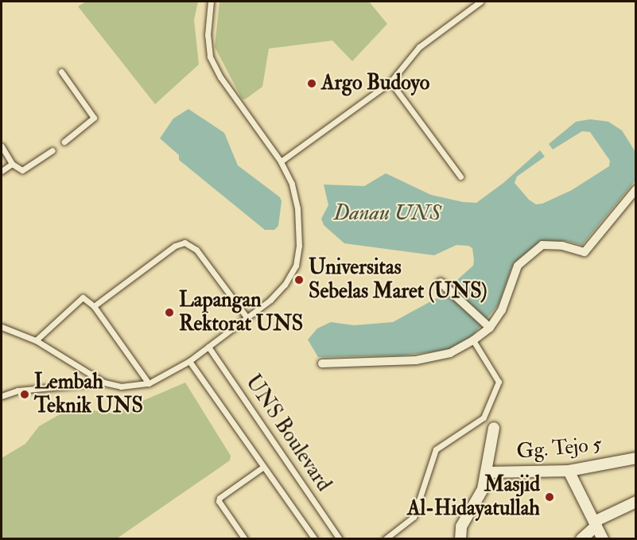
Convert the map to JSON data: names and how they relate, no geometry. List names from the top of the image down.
{
  "streets": {
    "street": ["Gg. Tejo 5"],
    "lane": ["UNS Boulevard"]
  },
  "water": ["Danau UNS"],
  "places": [
    "Argo Budoyo",
    "Universitas Sebelas Maret (UNS)",
    "Lapangan Rektorat UNS",
    "Lembah Teknik UNS",
    "Masjid Al-Hidayatullah"
  ]
}
